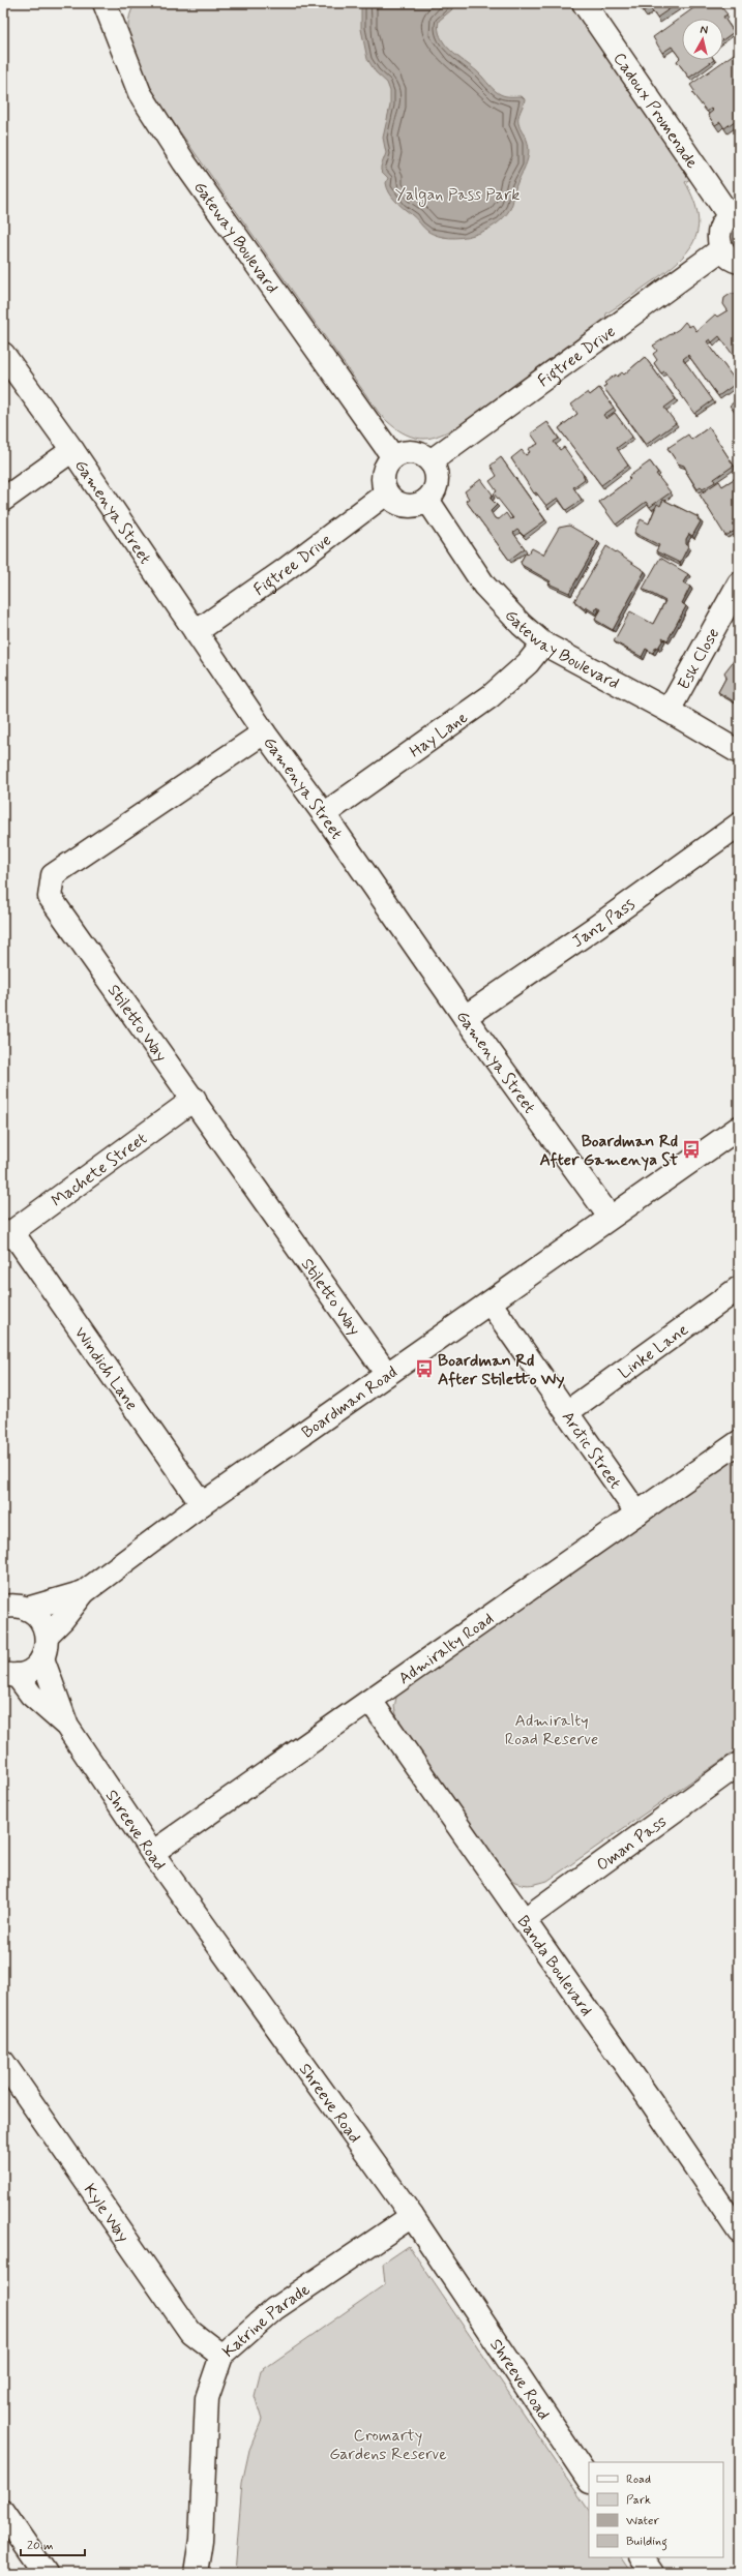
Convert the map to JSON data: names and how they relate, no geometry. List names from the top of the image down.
{
  "streets": {
    "street": [
      "Cadoux Promenade",
      "Gateway Boulevard",
      "Figtree Drive",
      "Gamenya Street",
      "Esk Close",
      "Hay Lane",
      "Janz Pass",
      "Stiletto Way",
      "Machete Street",
      "Linke Lane",
      "Windich Lane",
      "Boardman Road",
      "Arctic Street",
      "Admiralty Road",
      "Shreeve Road",
      "Oman Pass",
      "Banda Boulevard",
      "Kyle Way",
      "Katrine Parade"
    ]
  },
  "crossings": [
    ["Gateway Boulevard", "Figtree Drive"],
    ["Gateway Boulevard", "Esk Close"],
    ["Gateway Boulevard", "Hay Lane"],
    ["Figtree Drive", "Gamenya Street"],
    ["Gamenya Street", "Hay Lane"],
    ["Gamenya Street", "Janz Pass"],
    ["Gamenya Street", "Stiletto Way"],
    ["Gamenya Street", "Boardman Road"],
    ["Stiletto Way", "Machete Street"],
    ["Stiletto Way", "Boardman Road"],
    ["Machete Street", "Windich Lane"],
    ["Linke Lane", "Arctic Street"],
    ["Windich Lane", "Boardman Road"],
    ["Boardman Road", "Arctic Street"],
    ["Arctic Street", "Admiralty Road"],
    ["Admiralty Road", "Shreeve Road"],
    ["Admiralty Road", "Banda Boulevard"],
    ["Shreeve Road", "Katrine Parade"],
    ["Oman Pass", "Banda Boulevard"],
    ["Kyle Way", "Katrine Parade"]
  ],
  "parks": ["Yalgan Pass Park", "Admiralty Road Reserve", "Cromarty Gardens Reserve"],
  "places": {
    "bus stop": ["Boardman Rd After Gamenya St", "Boardman Rd After Stiletto Wy"]
  },
  "legend": [
    "Road",
    "Park",
    "Water",
    "Building"
  ],
  "scale_bar": "20 m",
  "north": "top"
}
